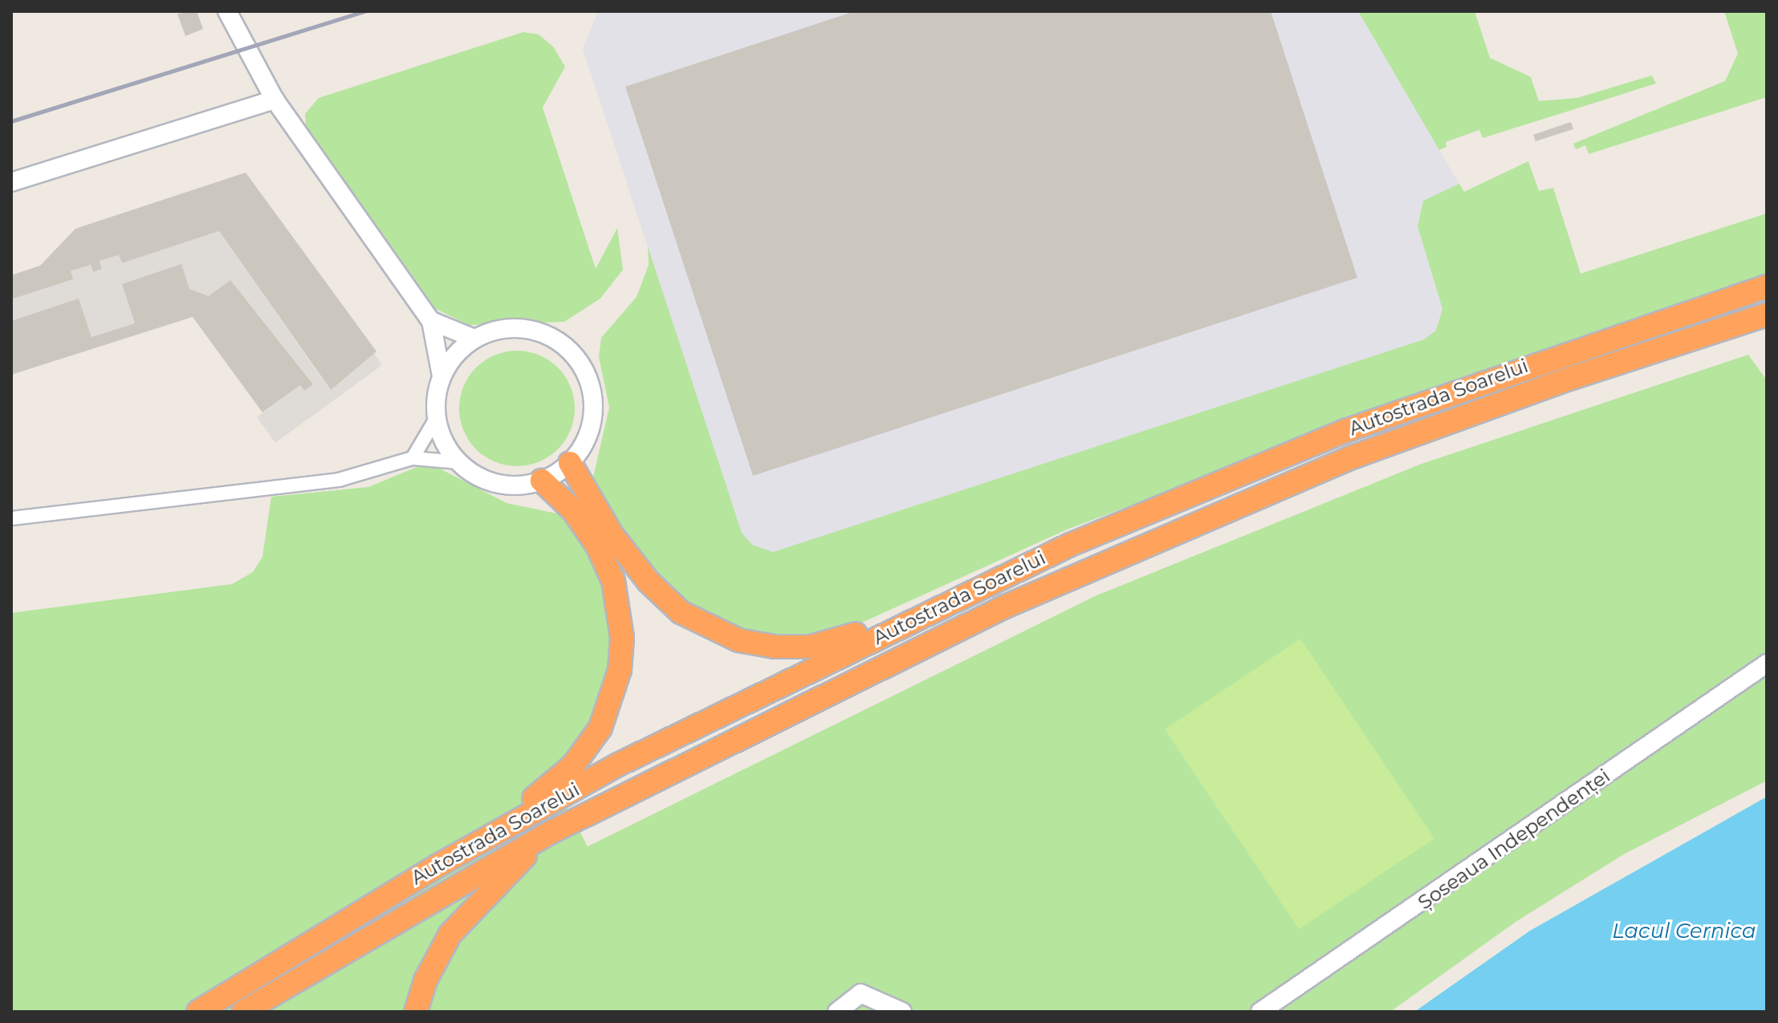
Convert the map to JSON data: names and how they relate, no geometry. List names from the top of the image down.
{
  "streets": {
    "highway": ["Autostrada Soarelui"],
    "street": ["Șoseaua Independenței"]
  },
  "water": ["Lacul Cernica"]
}
